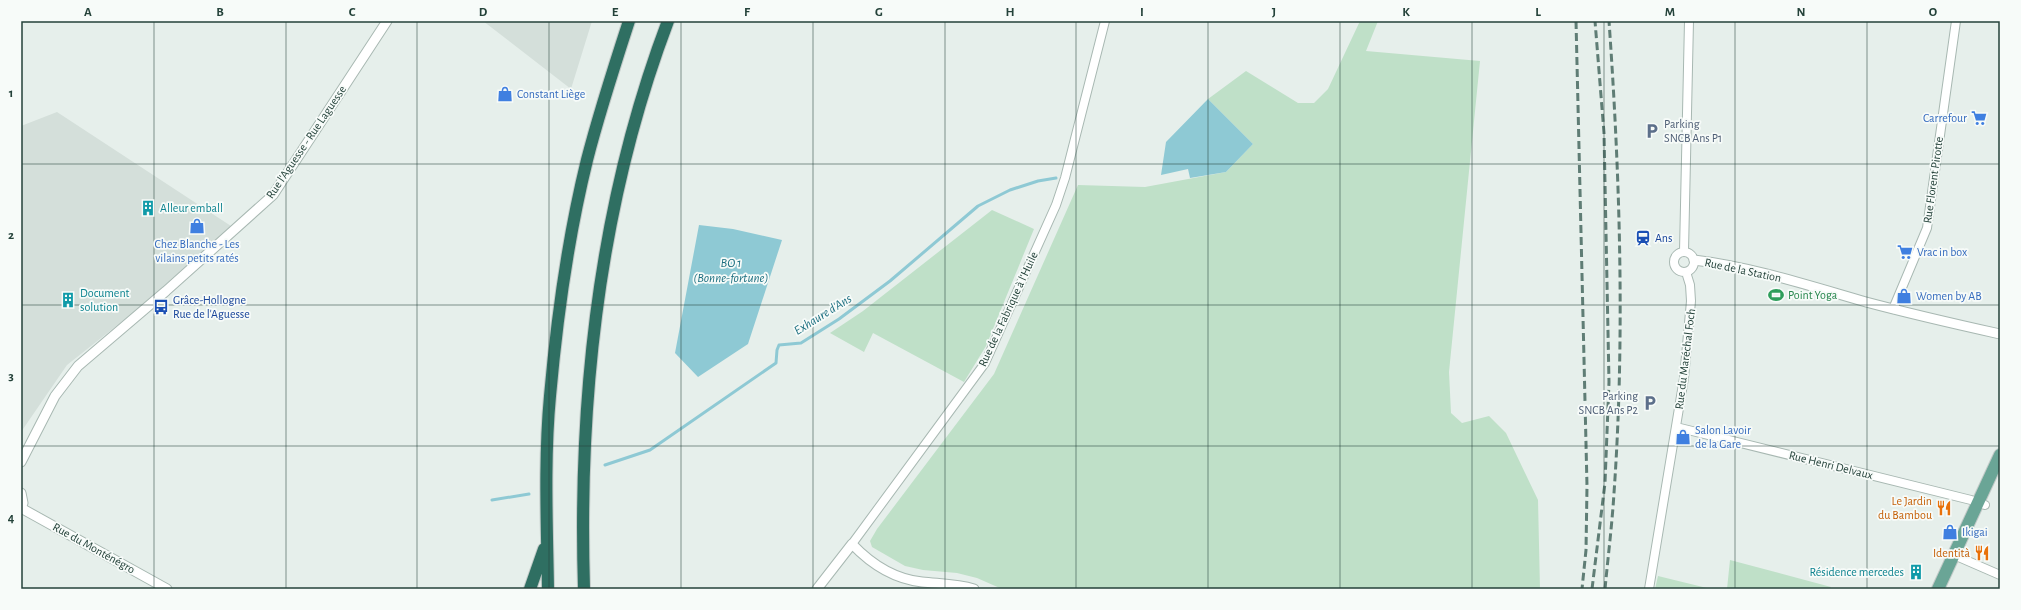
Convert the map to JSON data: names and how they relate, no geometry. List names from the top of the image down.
{
  "streets": {
    "street": [
      "Rue l'Aguesse - Rue Laguesse",
      "Rue Florent Pirotte",
      "Rue de la Station",
      "Rue de la Fabrique à l'Huile",
      "Rue du Maréchal Foch",
      "Rue Henri Delvaux",
      "Rue du Monténégro"
    ]
  },
  "crossings": [
    ["Rue Florent Pirotte", "Rue de la Station"],
    ["Rue de la Station", "Rue du Maréchal Foch"],
    ["Rue du Maréchal Foch", "Rue Henri Delvaux"]
  ],
  "water": ["BO 1 (Bonne-fortune)", "Exhaure d'Ans"],
  "places": {
    "shop": [
      "Constant Liège",
      "Chez Blanche - Les vilains petits ratés",
      "Women by AB",
      "Salon Lavoir de la Gare",
      "Ikigai"
    ],
    "supermarket": ["Carrefour", "Vrac in box"],
    "parking": ["Parking SNCB Ans P1", "Parking SNCB Ans P2"],
    "building": ["Alleur emball", "Document solution", "Résidence mercedes"],
    "station": ["Ans"],
    "sports": ["Point Yoga"],
    "bus stop": ["Grâce-Hollogne Rue de l'Aguesse"],
    "restaurant": ["Le Jardin du Bambou", "Identità"]
  },
  "grid": {
    "columns": [
      "A",
      "B",
      "C",
      "D",
      "E",
      "F",
      "G",
      "H",
      "I",
      "J",
      "K",
      "L",
      "M",
      "N",
      "O"
    ],
    "rows": [
      "1",
      "2",
      "3",
      "4"
    ]
  }
}
